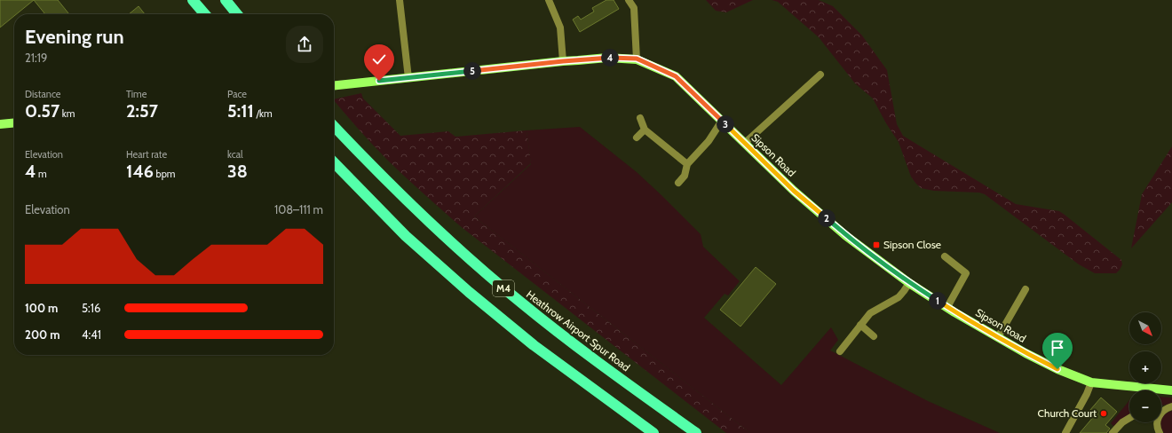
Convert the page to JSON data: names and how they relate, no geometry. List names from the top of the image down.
{
  "streets": {
    "highway": ["M4", "Heathrow Airport Spur Road"],
    "main road": ["Sipson Road"]
  },
  "places": {
    "transit": ["Sipson Close"],
    "other": ["Church Court"]
  },
  "north": "bottom right",
  "page": {
    "heading": ["Evening run", "21:19"],
    "pins": [
      "4",
      "5",
      "3",
      "2",
      "1"
    ],
    "stats": [
      ["Distance", "0.57 km"],
      ["Time", "2:57"],
      ["Pace", "5:11 /km"],
      ["Elevation", "4 m"],
      ["Heart rate", "146 bpm"],
      ["kcal", "38"]
    ],
    "chart": ["Elevation", "108–111 m"],
    "list": [
      {
        "name": "100 m",
        "note": "5:16"
      },
      {
        "name": "200 m",
        "note": "4:41"
      }
    ],
    "map_buttons": ["+", "−"]
  }
}
